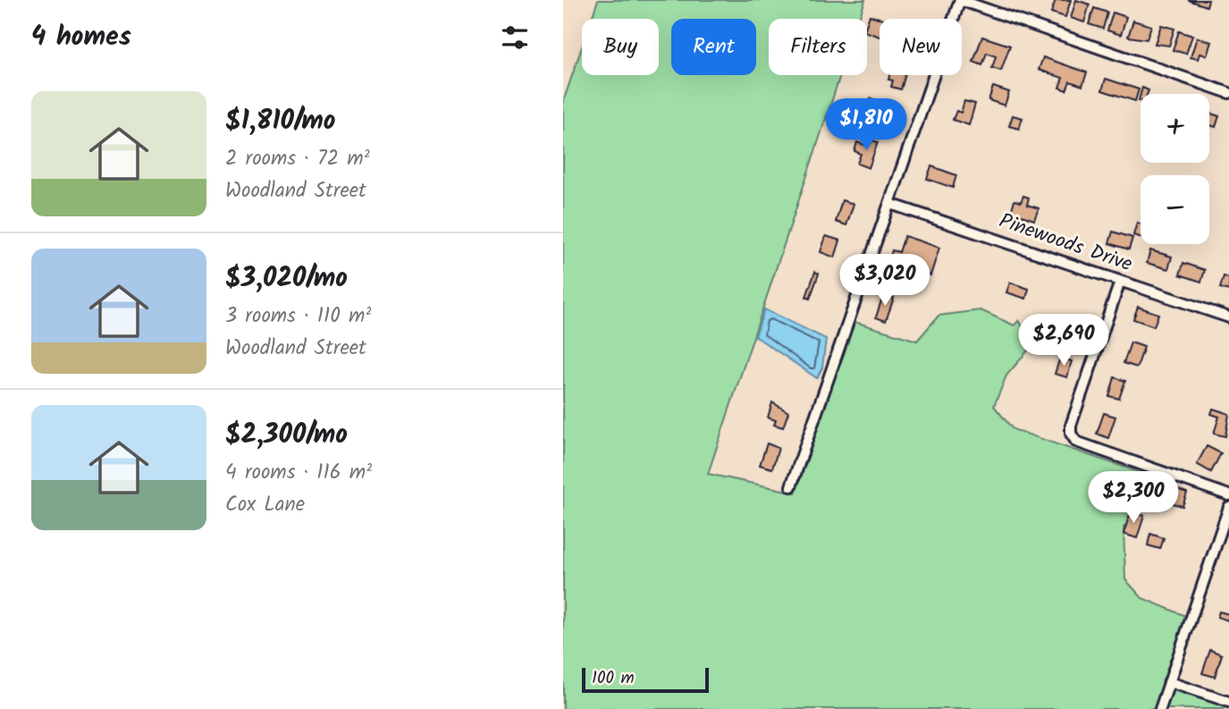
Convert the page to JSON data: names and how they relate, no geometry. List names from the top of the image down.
{
  "streets": {
    "street": ["Pinewoods Drive"]
  },
  "scale_bar": "100 m",
  "page": {
    "heading": "4 homes",
    "chip": [
      "Buy",
      "Rent",
      "Filters",
      "New"
    ],
    "list": [
      {
        "name": "$1,810/mo",
        "note": "2 rooms · 72 m² · Woodland Street"
      },
      {
        "name": "$3,020/mo",
        "note": "3 rooms · 110 m² · Woodland Street"
      },
      {
        "name": "$2,300/mo",
        "note": "4 rooms · 116 m² · Cox Lane"
      }
    ],
    "map_buttons": ["+", "−"],
    "price": [
      "$1,810",
      "$3,020",
      "$2,690",
      "$2,300"
    ],
    "scale": "100 m"
  }
}
